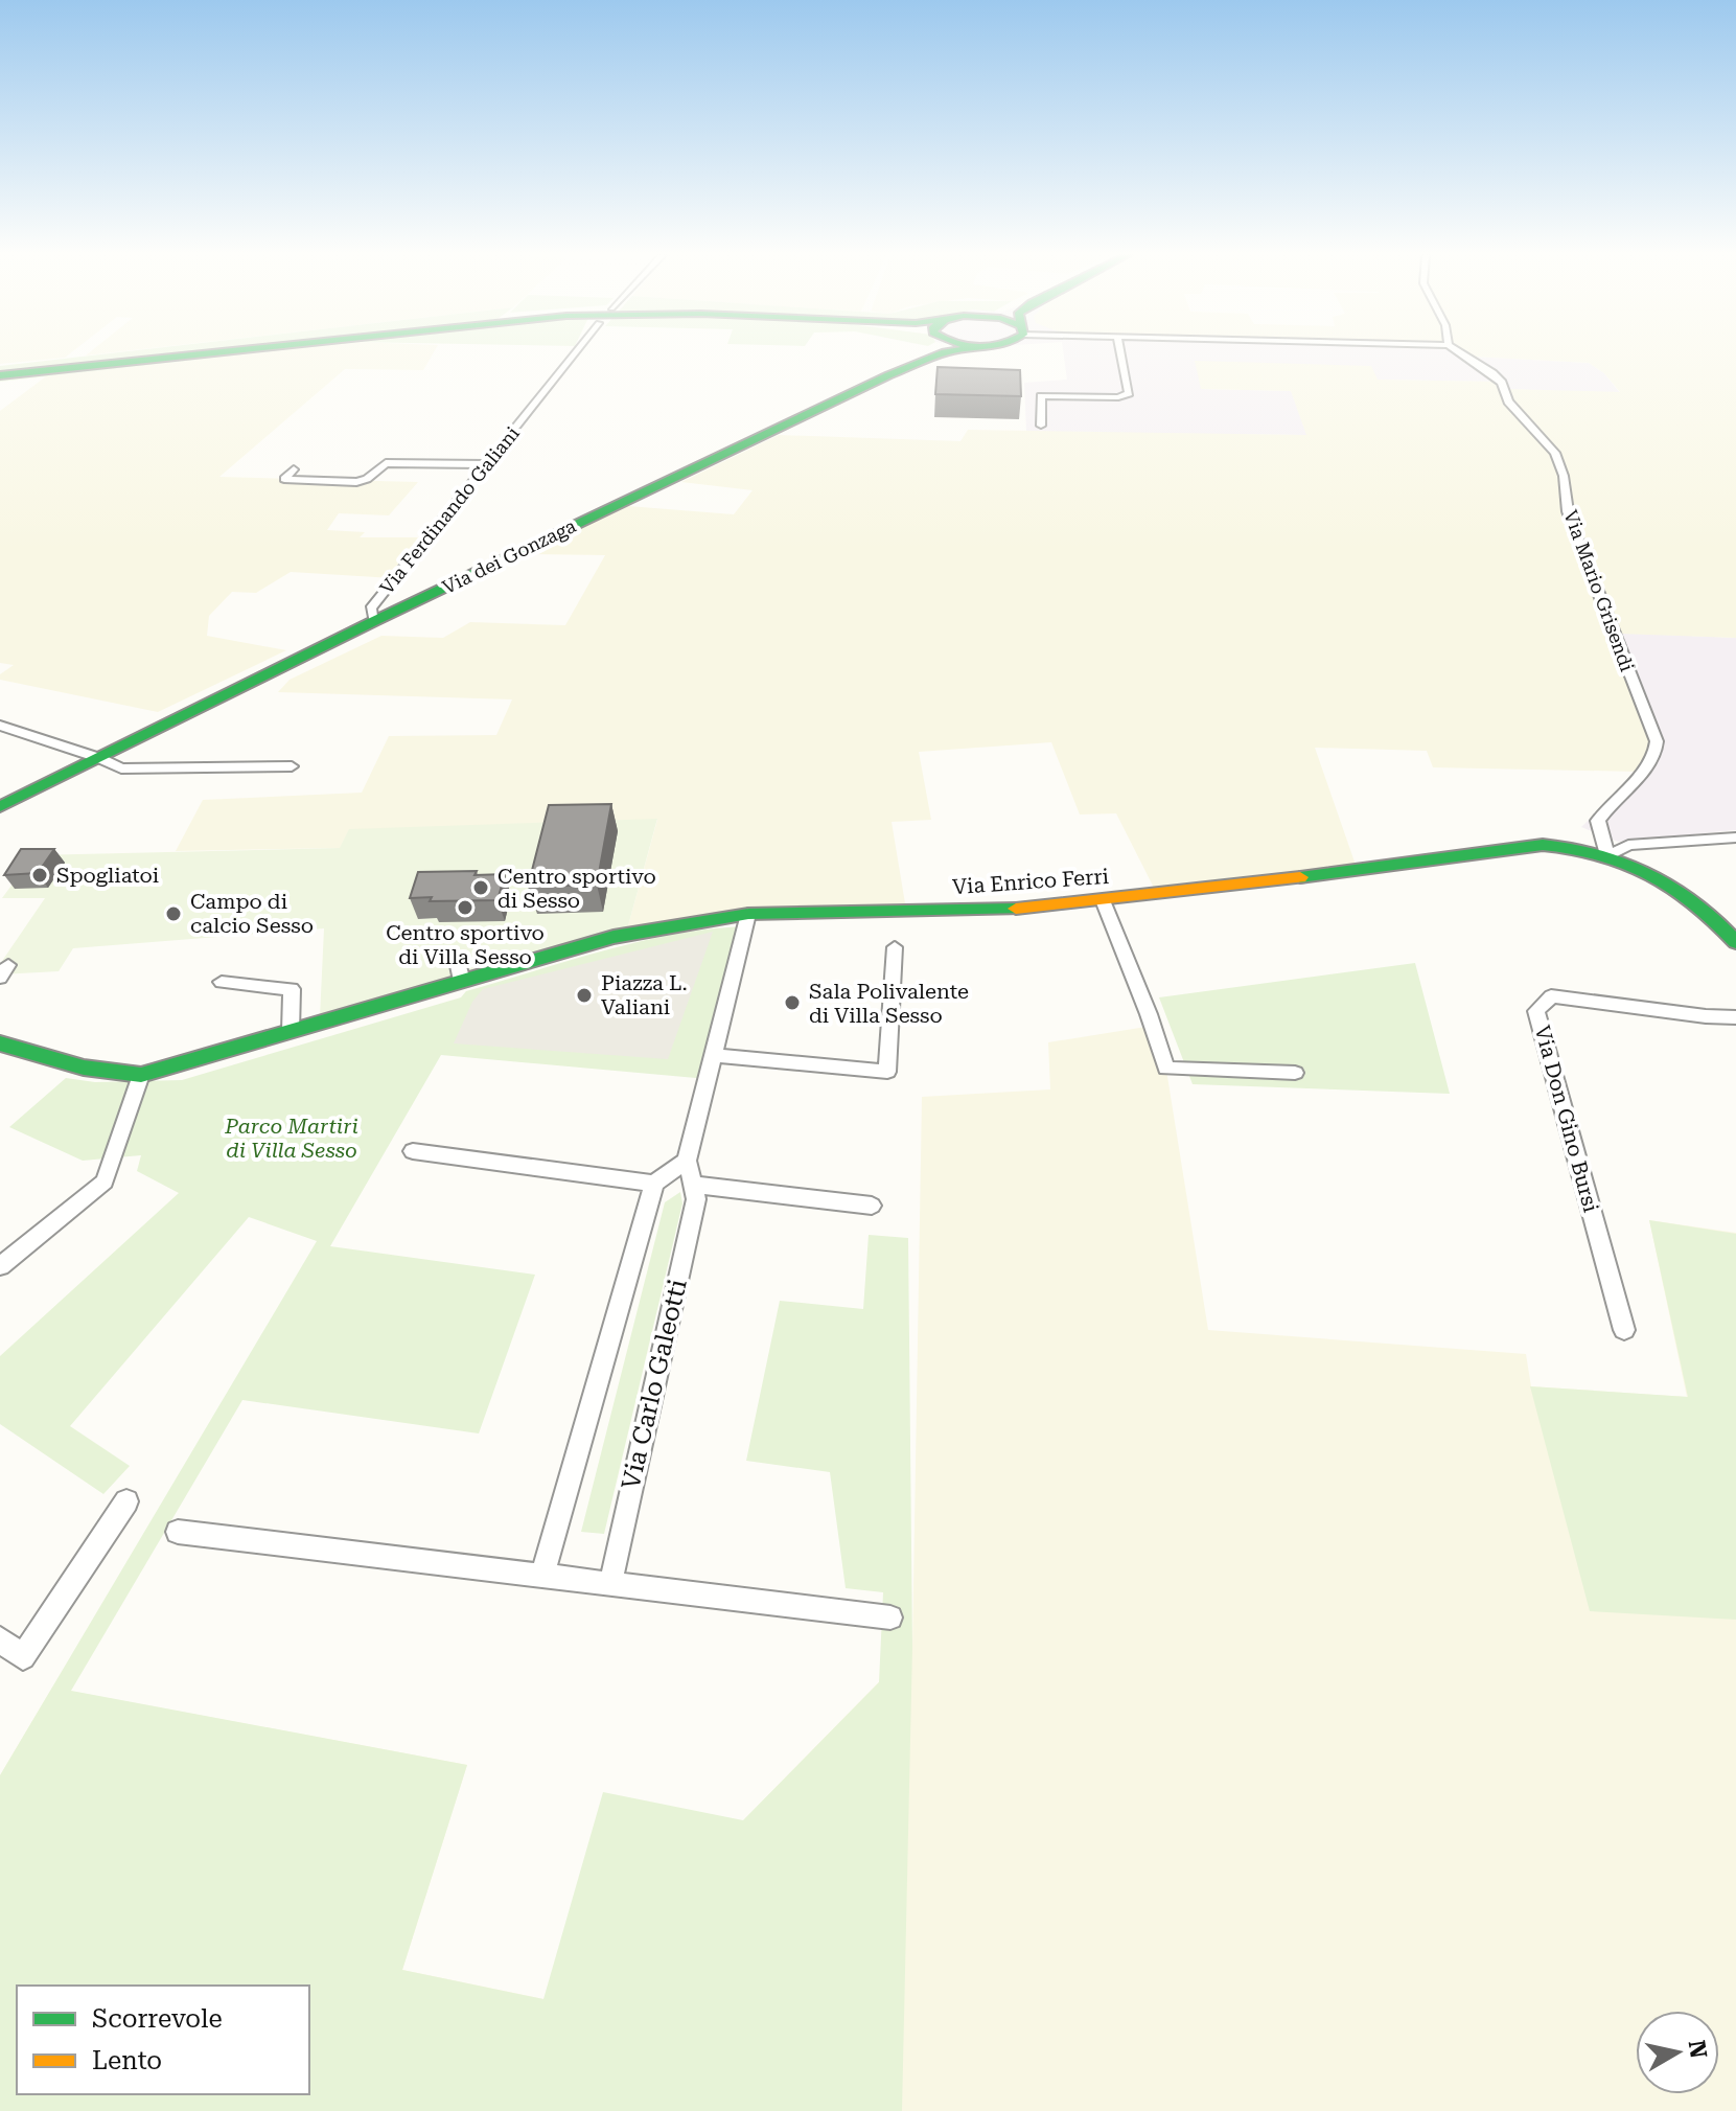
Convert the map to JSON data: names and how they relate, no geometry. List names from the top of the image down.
{
  "streets": {
    "main road": ["Via dei Gonzaga", "Via Enrico Ferri"],
    "street": [
      "Via Ferdinando Galiani",
      "Via Mario Grisendi",
      "Via Don Gino Bursi",
      "Via Carlo Galeotti"
    ]
  },
  "crossings": [
    ["Via Ferdinando Galiani", "Via dei Gonzaga"],
    ["Via Mario Grisendi", "Via Enrico Ferri"],
    ["Via Enrico Ferri", "Via Carlo Galeotti"]
  ],
  "parks": ["Parco Martiri di Villa Sesso"],
  "places": [
    "Spogliatoi",
    "Centro sportivo di Sesso",
    "Centro sportivo di Villa Sesso",
    "Campo di calcio Sesso",
    "Piazza L. Valiani",
    "Sala Polivalente di Villa Sesso"
  ],
  "legend": ["Scorrevole", "Lento"],
  "north": "right"
}
